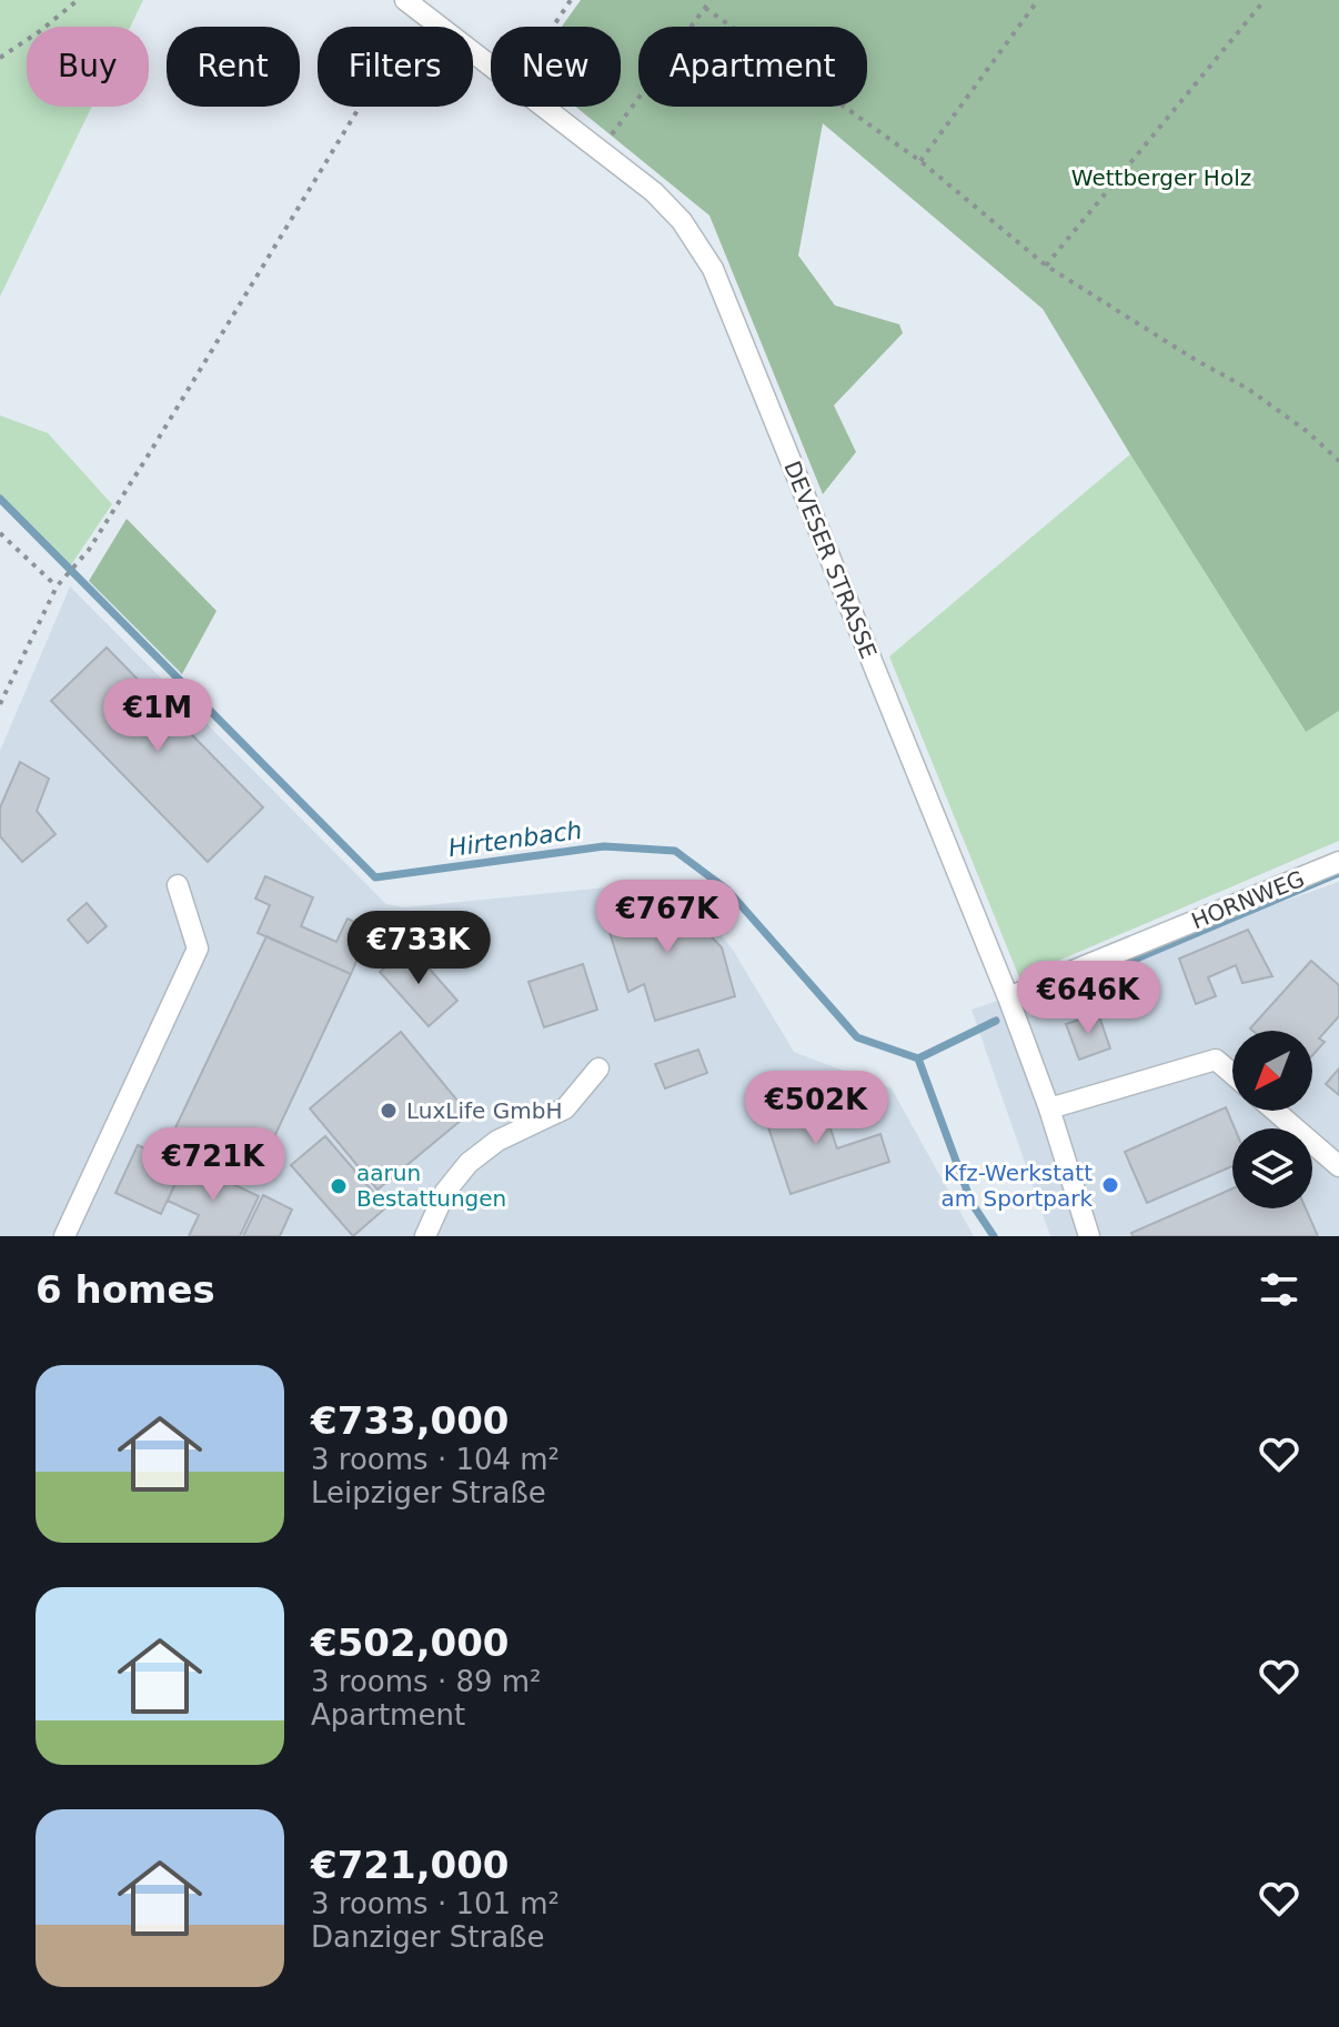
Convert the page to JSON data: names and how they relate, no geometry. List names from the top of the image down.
{
  "streets": {
    "street": ["DEVESER STRASSE", "HORNWEG"]
  },
  "crossings": [
    ["DEVESER STRASSE", "HORNWEG"]
  ],
  "water": ["Hirtenbach"],
  "parks": ["Wettberger Holz"],
  "places": ["LuxLife GmbH", "Kfz-Werkstatt am Sportpark", "aarun Bestattungen"],
  "north": "bottom left",
  "page": {
    "chip": [
      "Buy",
      "Rent",
      "Filters",
      "New",
      "Apartment"
    ],
    "price": [
      "€1M",
      "€767K",
      "€733K",
      "€646K",
      "€502K",
      "€721K"
    ],
    "heading": "6 homes",
    "list": [
      {
        "name": "€733,000",
        "note": "3 rooms · 104 m² · Leipziger Straße"
      },
      {
        "name": "€502,000",
        "note": "3 rooms · 89 m² · Apartment"
      },
      {
        "name": "€721,000",
        "note": "3 rooms · 101 m² · Danziger Straße"
      }
    ]
  }
}
